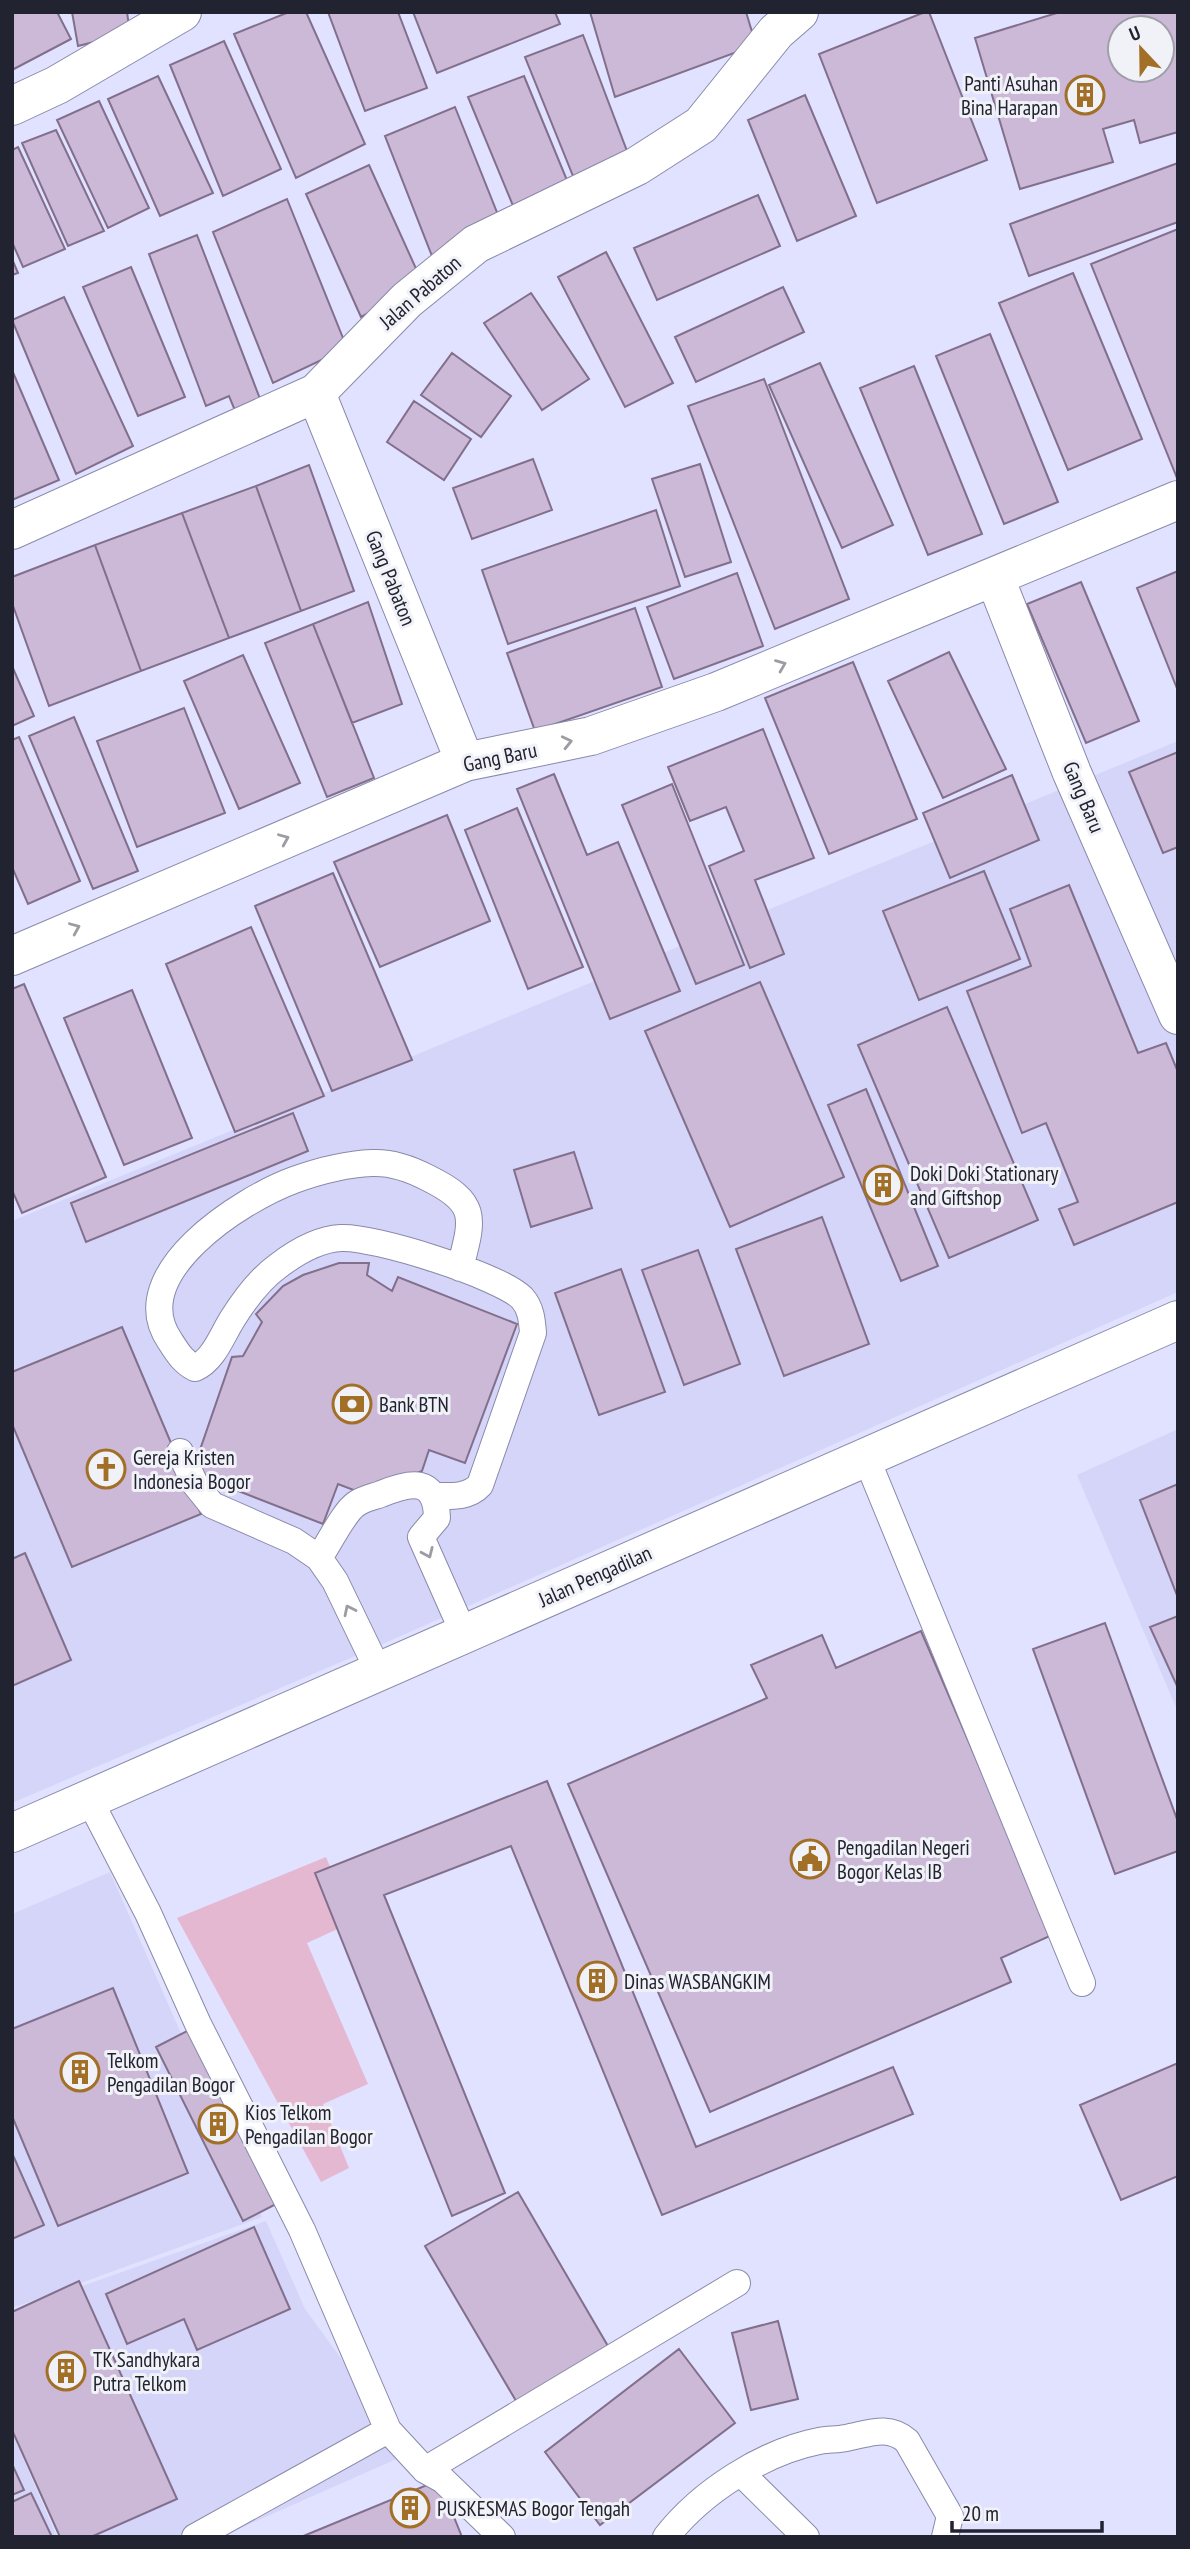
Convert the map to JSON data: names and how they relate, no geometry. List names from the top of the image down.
{
  "streets": {
    "street": [
      "Jalan Pabaton",
      "Gang Pabaton",
      "Gang Baru",
      "Jalan Pengadilan"
    ]
  },
  "crossings": [
    ["Jalan Pabaton", "Gang Pabaton"],
    ["Gang Pabaton", "Gang Baru"]
  ],
  "one_way": ["Gang Baru"],
  "places": {
    "building": [
      "Panti Asuhan Bina Harapan",
      "Doki Doki Stationary and Giftshop",
      "Dinas WASBANGKIM",
      "Telkom Pengadilan Bogor",
      "Kios Telkom Pengadilan Bogor",
      "TK Sandhykara Putra Telkom",
      "PUSKESMAS Bogor Tengah"
    ],
    "bank": ["Bank BTN"],
    "church": ["Gereja Kristen Indonesia Bogor"],
    "public building": ["Pengadilan Negeri Bogor Kelas IB"]
  },
  "scale_bar": "20 m",
  "north": "top"
}
